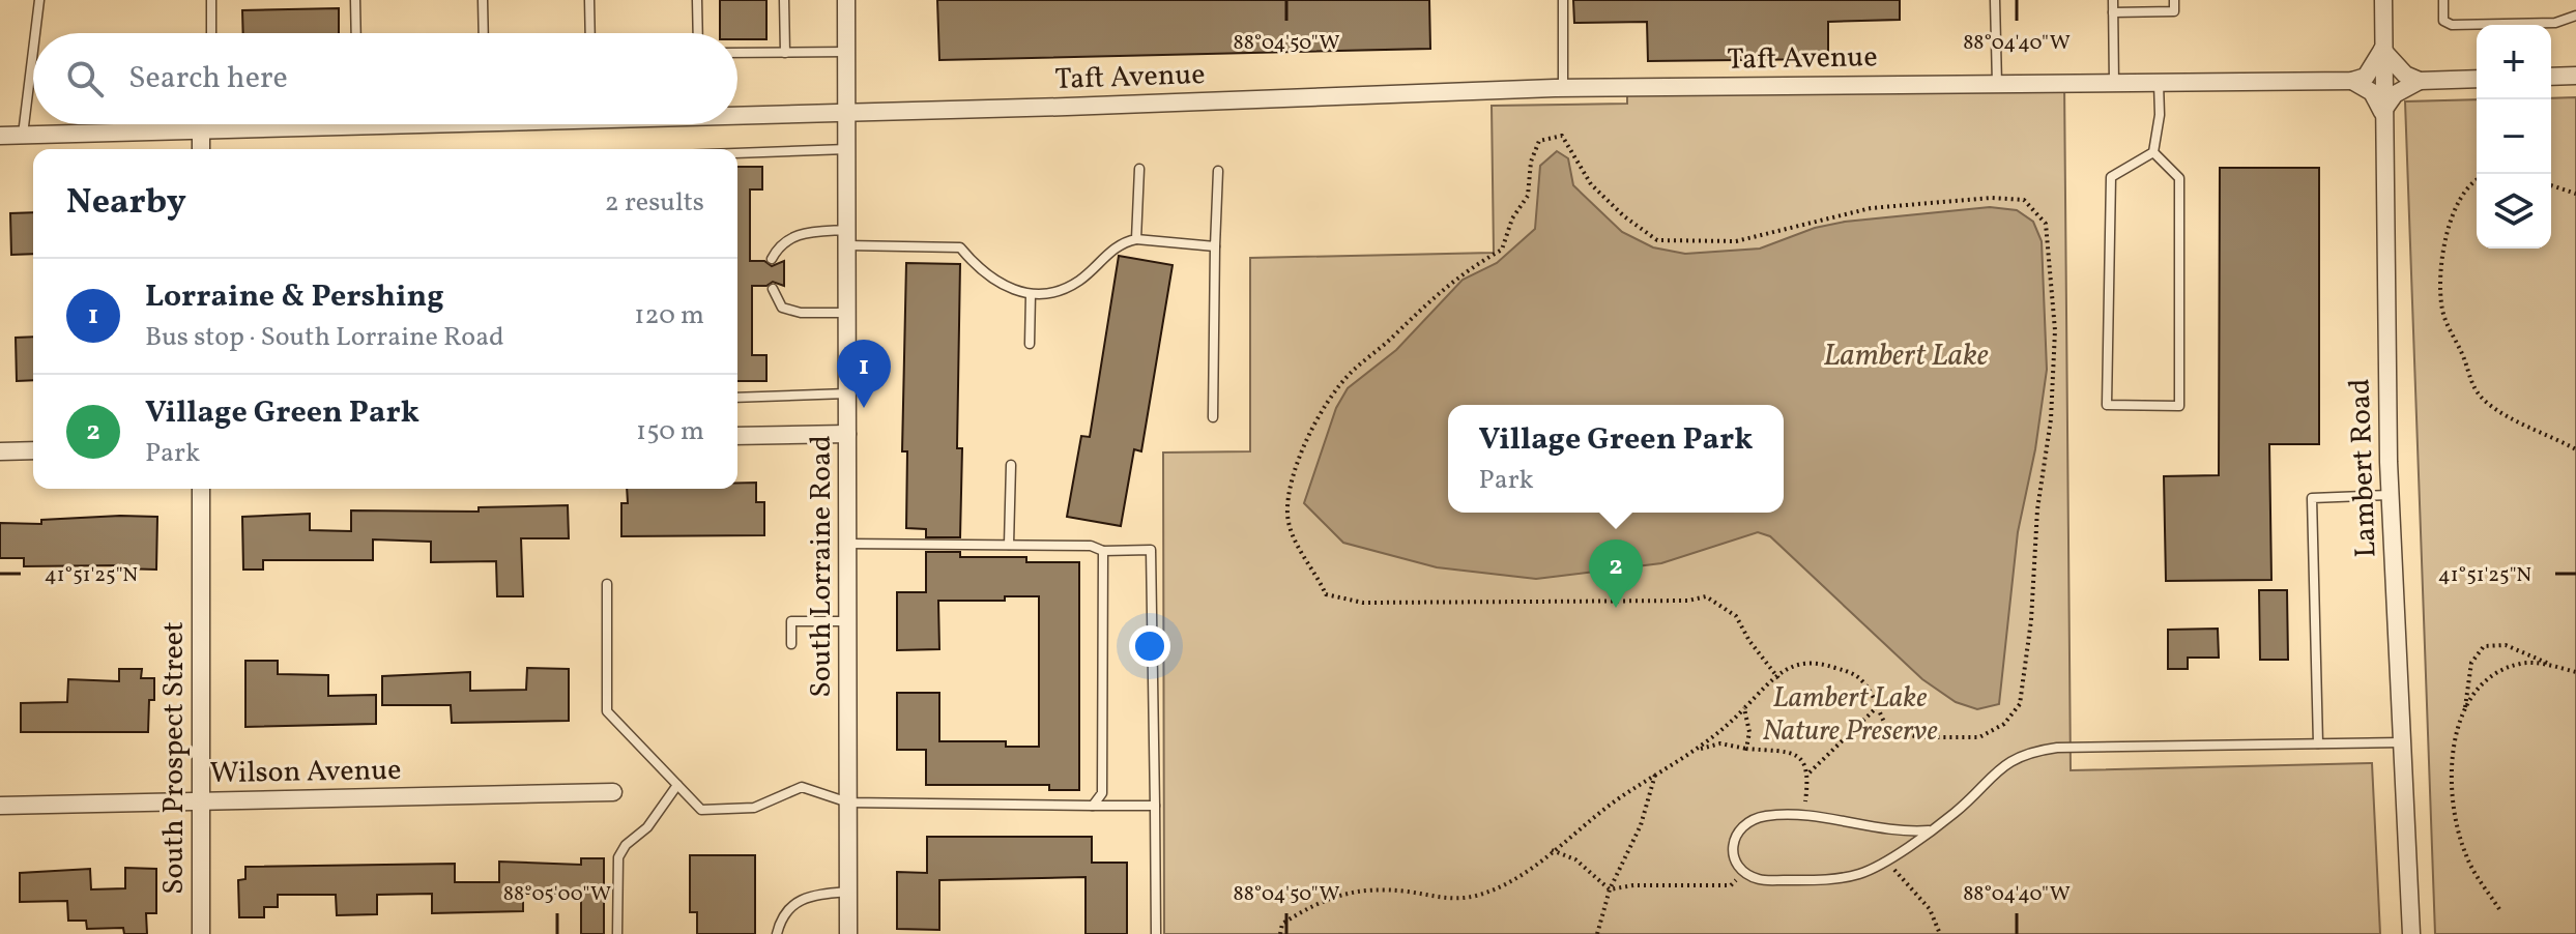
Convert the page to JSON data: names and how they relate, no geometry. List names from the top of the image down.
{
  "streets": {
    "street": [
      "Taft Avenue",
      "Lambert Road",
      "South Lorraine Road",
      "South Prospect Street",
      "Wilson Avenue"
    ]
  },
  "crossings": [
    ["Taft Avenue", "South Lorraine Road"],
    ["South Prospect Street", "Wilson Avenue"]
  ],
  "water": ["Lambert Lake"],
  "parks": ["Lambert Lake Nature Preserve"],
  "page": {
    "map_buttons": ["+", "−"],
    "search": "Search here",
    "heading": ["Nearby", "2 results"],
    "list": [
      {
        "mark": "1",
        "name": "Lorraine & Pershing",
        "note": "Bus stop · South Lorraine Road",
        "value": "120 m"
      },
      {
        "mark": "2",
        "name": "Village Green Park",
        "note": "Park",
        "value": "150 m"
      }
    ],
    "pins": ["1", "2"],
    "popup": ["Village Green Park", "Park"]
  },
  "coordinates": [
    "88°04'50\"W",
    "88°04'40\"W",
    "41°51'25\"N",
    "88°05'00\"W"
  ]
}
